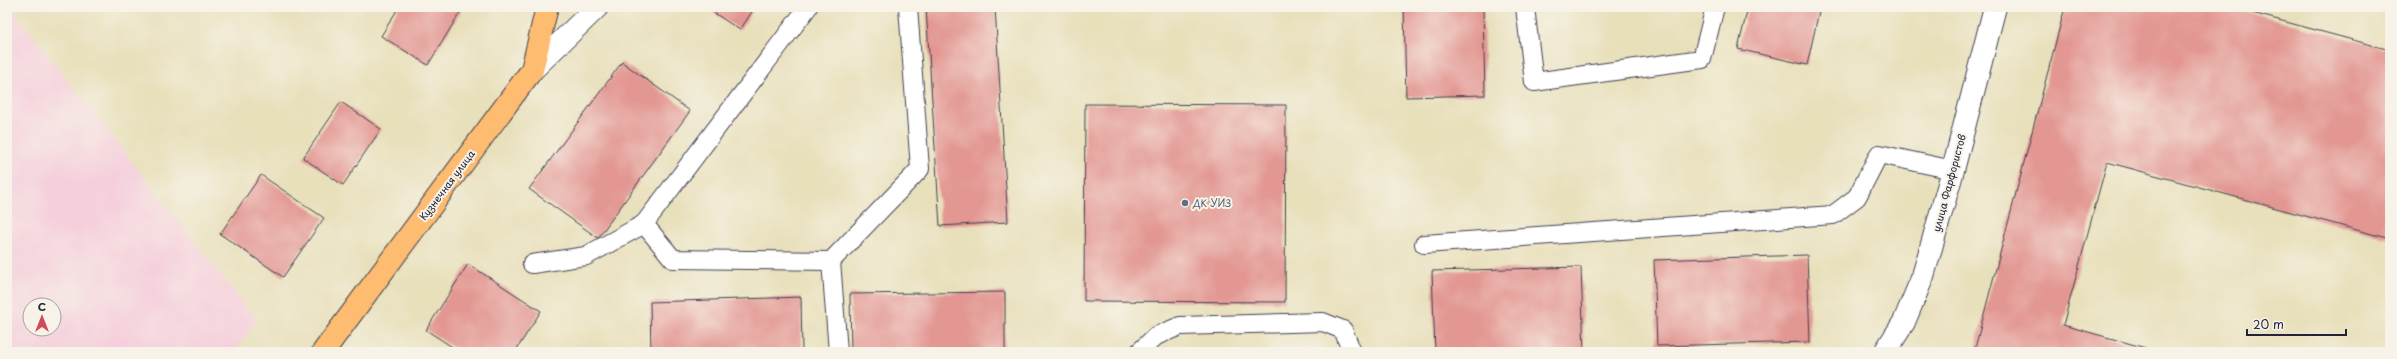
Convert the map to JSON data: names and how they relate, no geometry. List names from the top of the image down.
{
  "streets": {
    "main road": ["Кузнечная улица"],
    "street": ["улица Фарфористов"]
  },
  "places": ["ДК УИЗ"],
  "scale_bar": "20 m",
  "north": "top"
}
